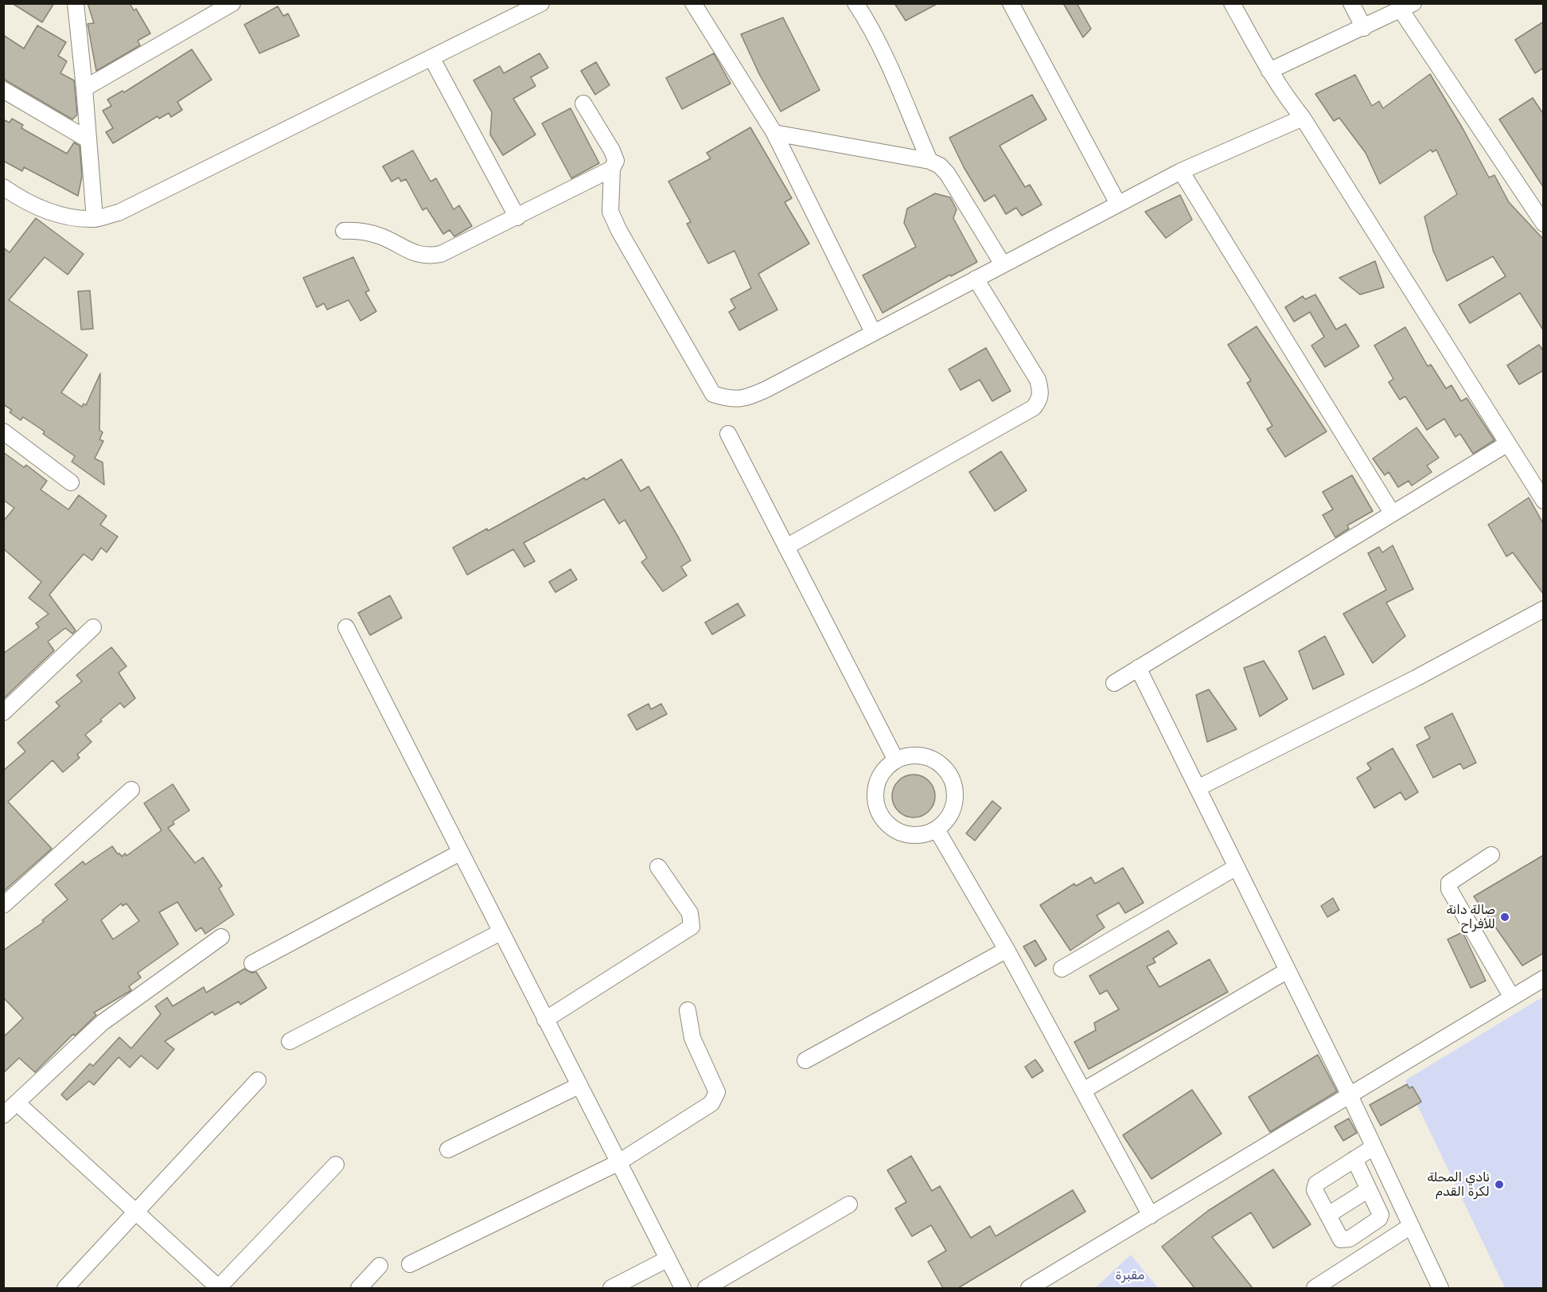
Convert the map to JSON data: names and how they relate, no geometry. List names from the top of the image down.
{
  "parks": ["مقبرة"],
  "places": ["صالة دانة للأفراح", "نادي المحلة لكرة القدم"]
}
